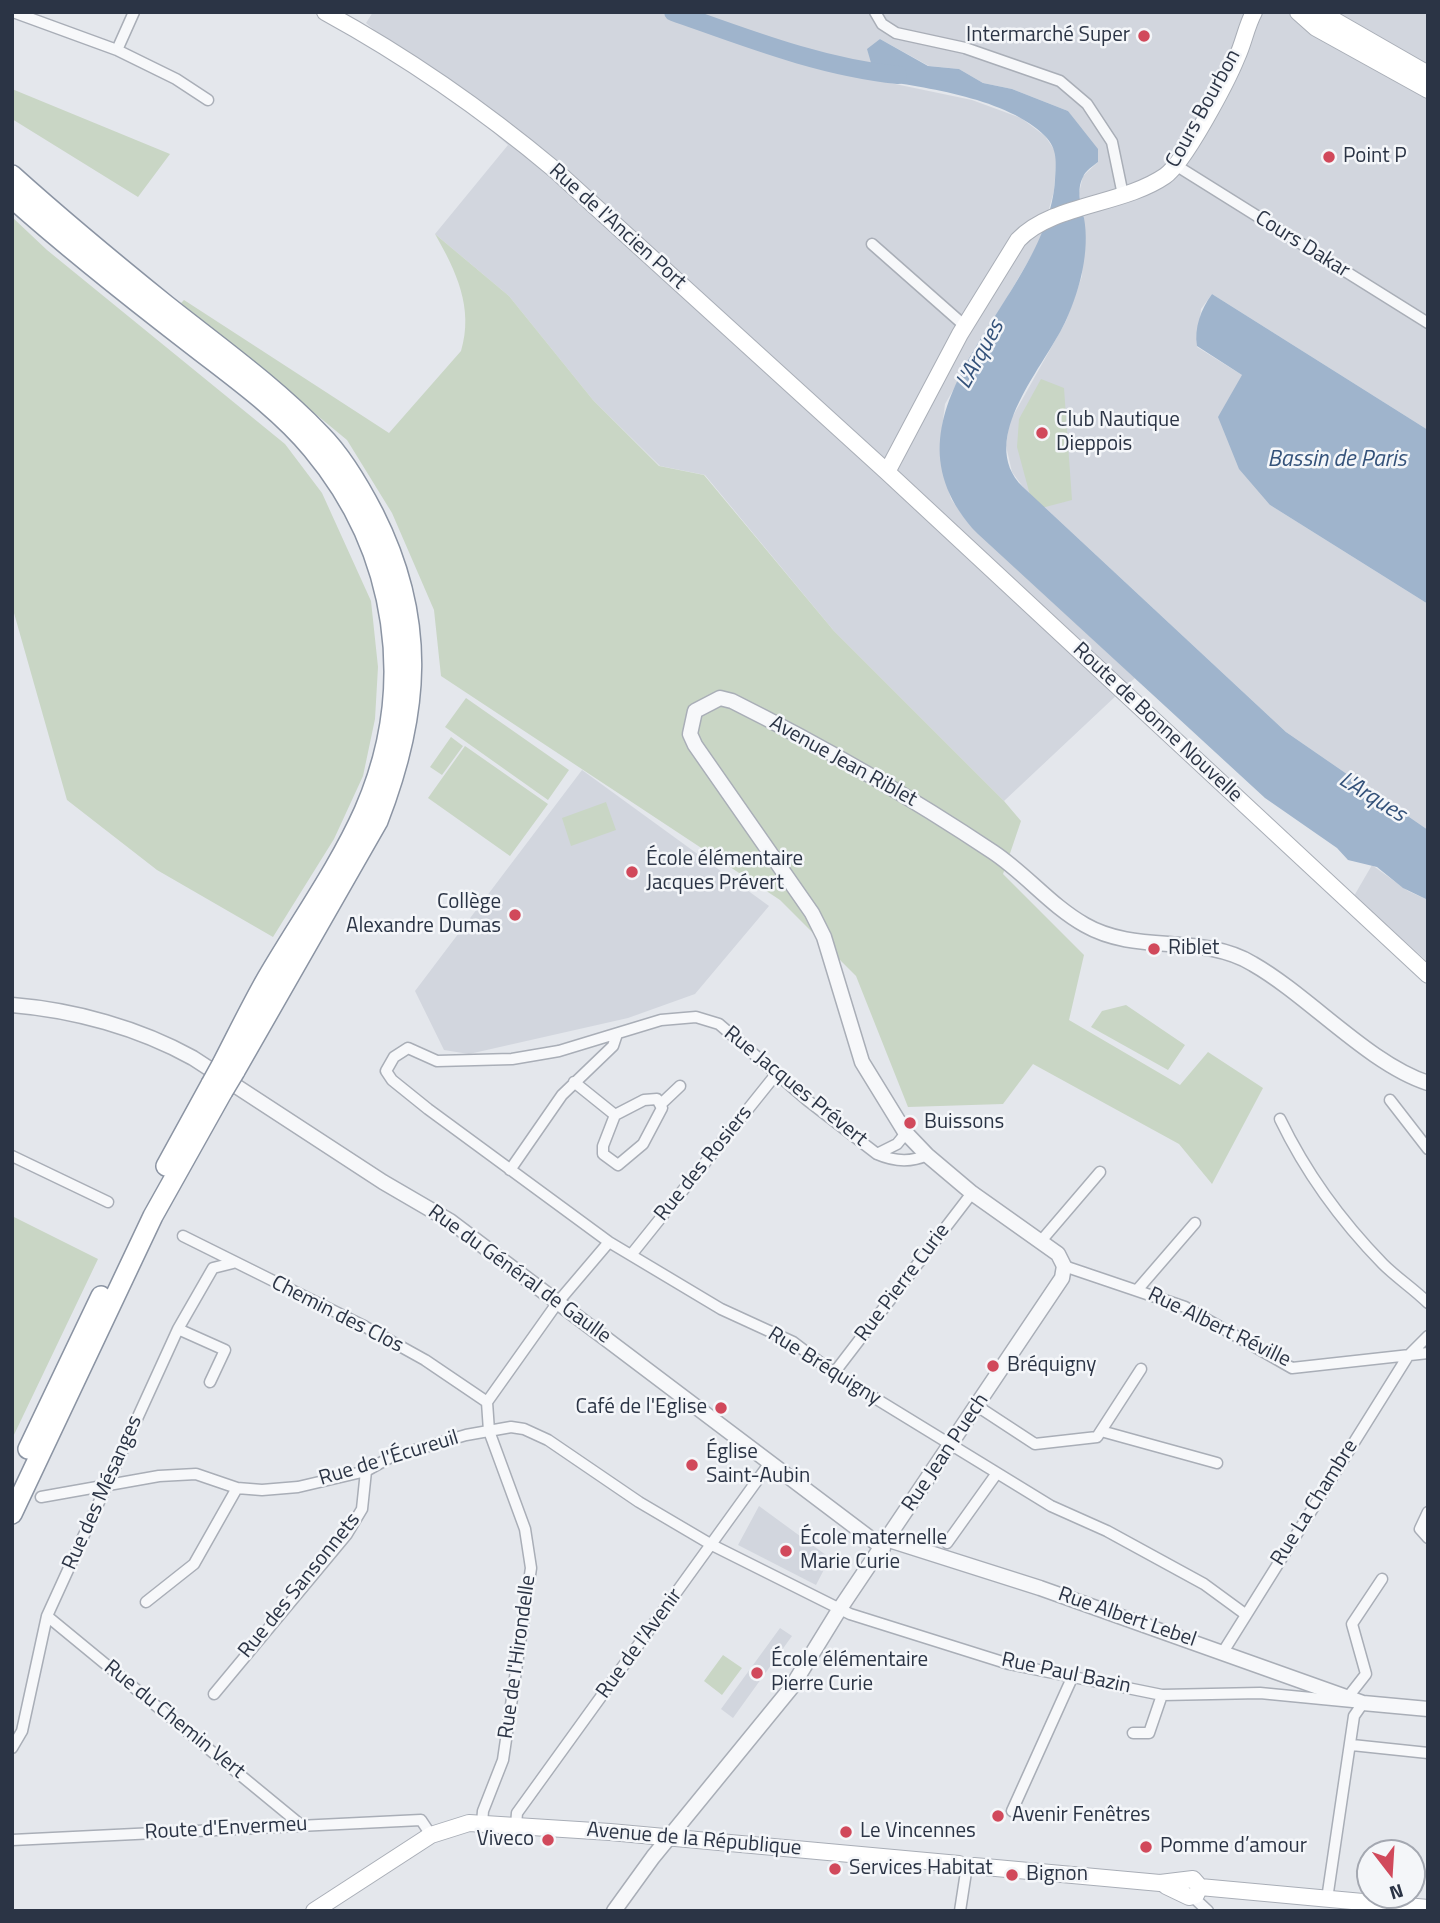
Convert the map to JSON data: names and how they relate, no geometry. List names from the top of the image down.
{
  "streets": {
    "main road": [
      "Cours Bourbon",
      "Rue de l'Ancien Port",
      "Route de Bonne Nouvelle",
      "Avenue de la République"
    ],
    "street": [
      "Cours Dakar",
      "Avenue Jean Riblet",
      "Rue Jacques Prévert",
      "Rue des Rosiers",
      "Rue du Général de Gaulle",
      "Rue Pierre Curie",
      "Chemin des Clos",
      "Rue Albert Réville",
      "Rue Bréquigny",
      "Rue Jean Puech",
      "Rue de l'Écureuil",
      "Rue des Mésanges",
      "Rue La Chambre",
      "Rue des Sansonnets",
      "Rue Albert Lebel",
      "Rue de l'Avenir",
      "Rue de l'Hirondelle",
      "Rue Paul Bazin",
      "Rue du Chemin Vert",
      "Route d'Envermeu"
    ]
  },
  "crossings": [
    ["Cours Bourbon", "Rue de l'Ancien Port"],
    ["Cours Bourbon", "Cours Dakar"],
    ["Cours Bourbon", "Route de Bonne Nouvelle"],
    ["Rue de l'Ancien Port", "Route de Bonne Nouvelle"],
    ["Avenue Jean Riblet", "Rue Jacques Prévert"],
    ["Rue Jacques Prévert", "Rue des Rosiers"],
    ["Rue Jacques Prévert", "Rue Bréquigny"],
    ["Rue des Rosiers", "Rue Bréquigny"],
    ["Rue du Général de Gaulle", "Rue Jean Puech"],
    ["Rue du Général de Gaulle", "Rue Albert Lebel"],
    ["Rue du Général de Gaulle", "Rue de l'Avenir"],
    ["Rue Pierre Curie", "Rue Bréquigny"],
    ["Chemin des Clos", "Rue des Mésanges"],
    ["Chemin des Clos", "Rue de l'Hirondelle"],
    ["Rue Albert Réville", "Rue Jean Puech"],
    ["Rue Albert Réville", "Rue La Chambre"],
    ["Rue Bréquigny", "Rue Jean Puech"],
    ["Rue Bréquigny", "Rue La Chambre"],
    ["Rue Jean Puech", "Rue Albert Lebel"],
    ["Rue Jean Puech", "Rue Paul Bazin"],
    ["Rue Jean Puech", "Avenue de la République"],
    ["Rue de l'Écureuil", "Rue des Mésanges"],
    ["Rue de l'Écureuil", "Rue des Sansonnets"],
    ["Rue de l'Écureuil", "Rue de l'Hirondelle"],
    ["Rue de l'Écureuil", "Rue Paul Bazin"],
    ["Rue des Mésanges", "Rue du Chemin Vert"],
    ["Rue La Chambre", "Rue Albert Lebel"],
    ["Rue Albert Lebel", "Rue Paul Bazin"],
    ["Rue de l'Avenir", "Rue Paul Bazin"],
    ["Rue de l'Avenir", "Avenue de la République"],
    ["Rue de l'Hirondelle", "Rue Paul Bazin"],
    ["Rue de l'Hirondelle", "Avenue de la République"],
    ["Rue du Chemin Vert", "Route d'Envermeu"],
    ["Route d'Envermeu", "Avenue de la République"]
  ],
  "water": ["L'Arques", "Bassin de Paris"],
  "places": [
    "Intermarché Super",
    "Point P",
    "Club Nautique Dieppois",
    "École élémentaire Jacques Prévert",
    "Collège Alexandre Dumas",
    "Riblet",
    "Buissons",
    "Bréquigny",
    "Café de l'Eglise",
    "Église Saint-Aubin",
    "École maternelle Marie Curie",
    "École élémentaire Pierre Curie",
    "Avenir Fenêtres",
    "Le Vincennes",
    "Viveco",
    "Pomme d’amour",
    "Services Habitat",
    "Bignon"
  ],
  "north": "bottom"
}
